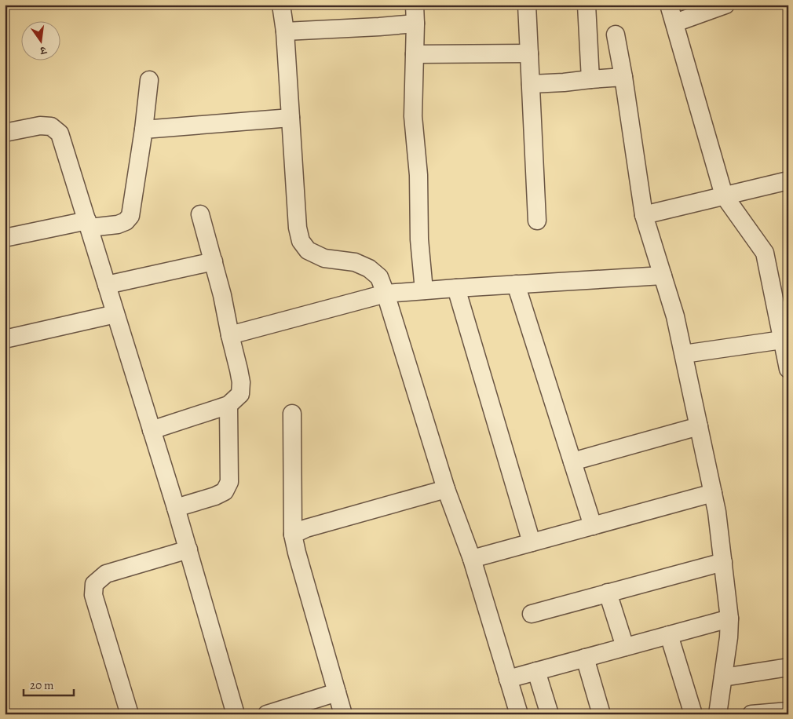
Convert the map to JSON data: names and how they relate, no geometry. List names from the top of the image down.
{
  "scale_bar": "20 m",
  "north": "bottom"
}
